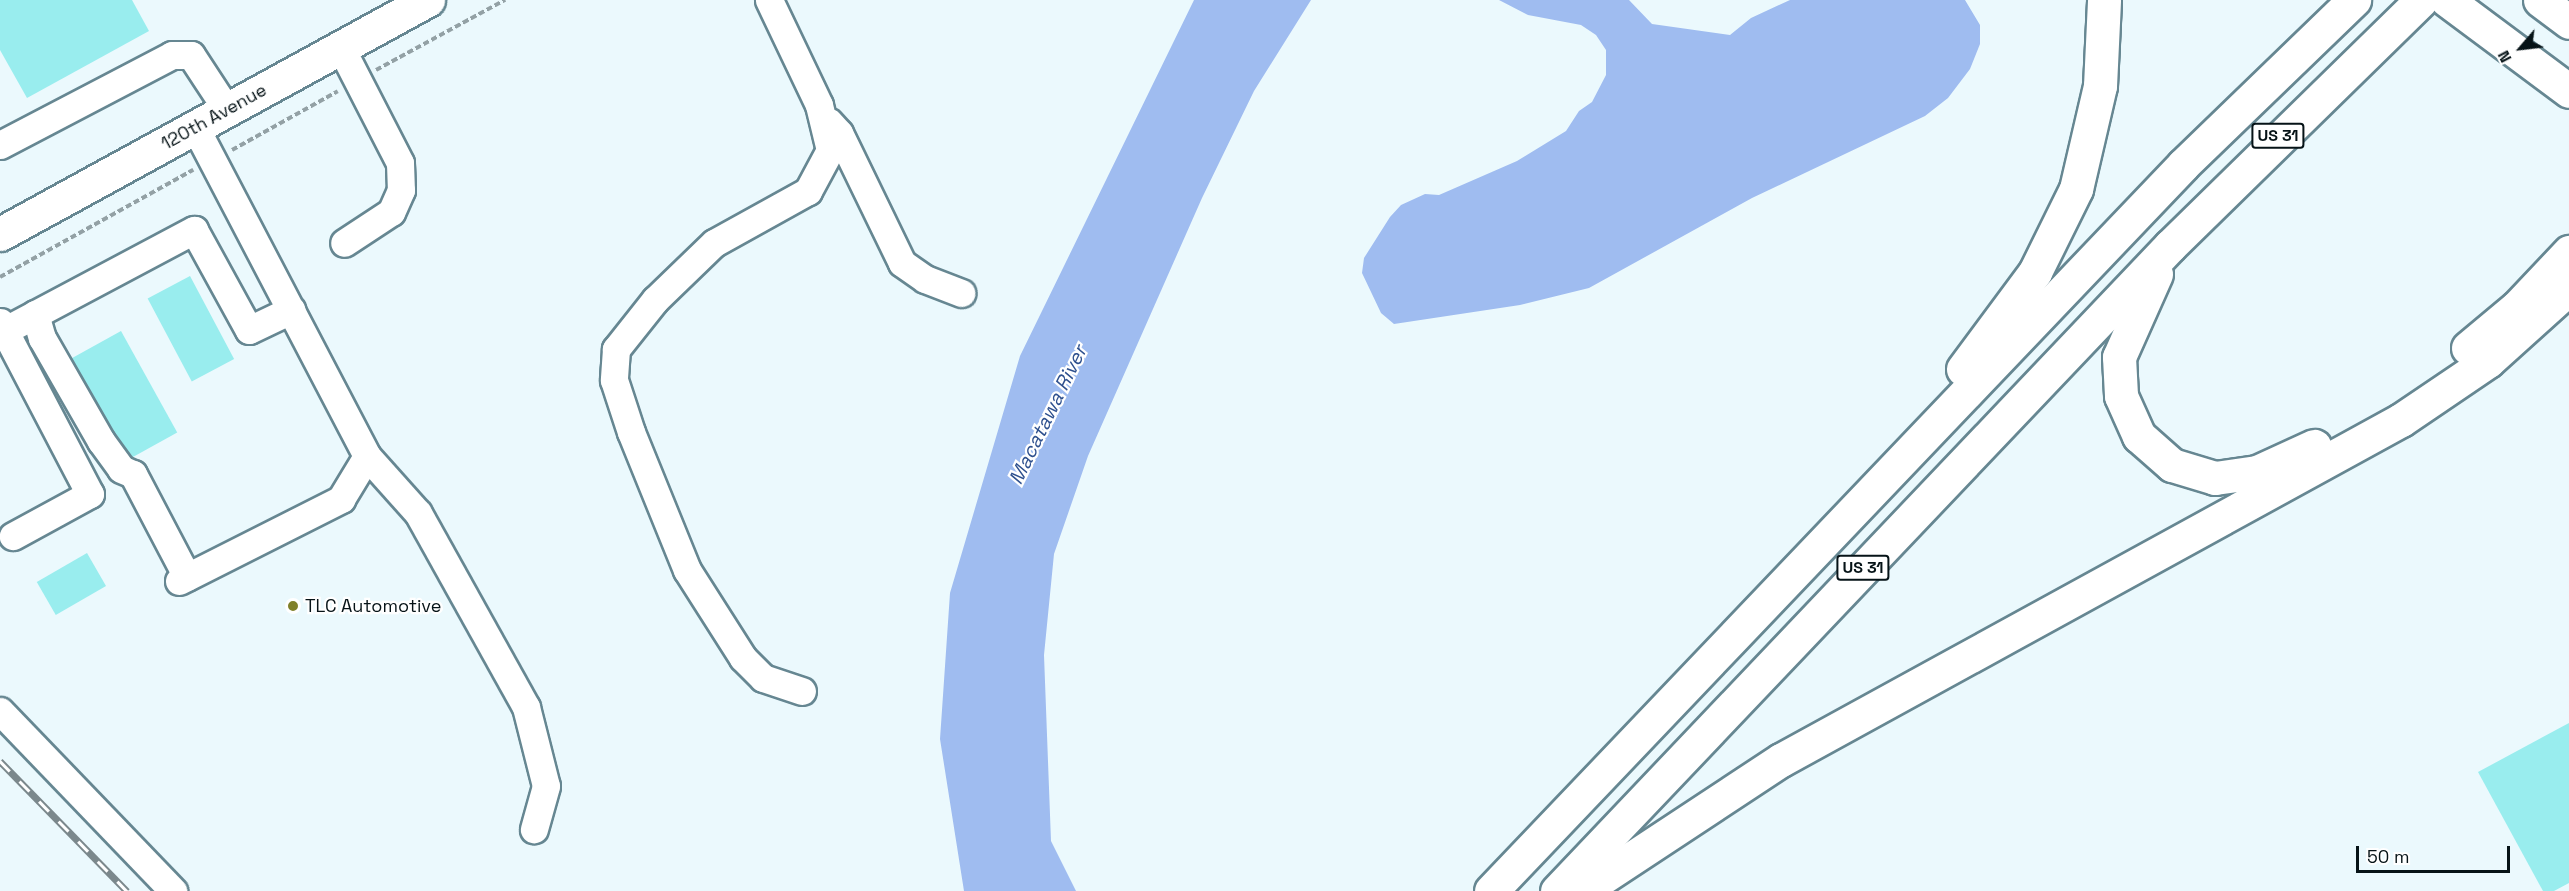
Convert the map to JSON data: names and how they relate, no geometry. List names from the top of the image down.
{
  "streets": {
    "main road": ["120th Avenue", "US 31"]
  },
  "water": ["Macatawa River"],
  "places": ["TLC Automotive"],
  "scale_bar": "50 m",
  "north": "bottom left"
}
